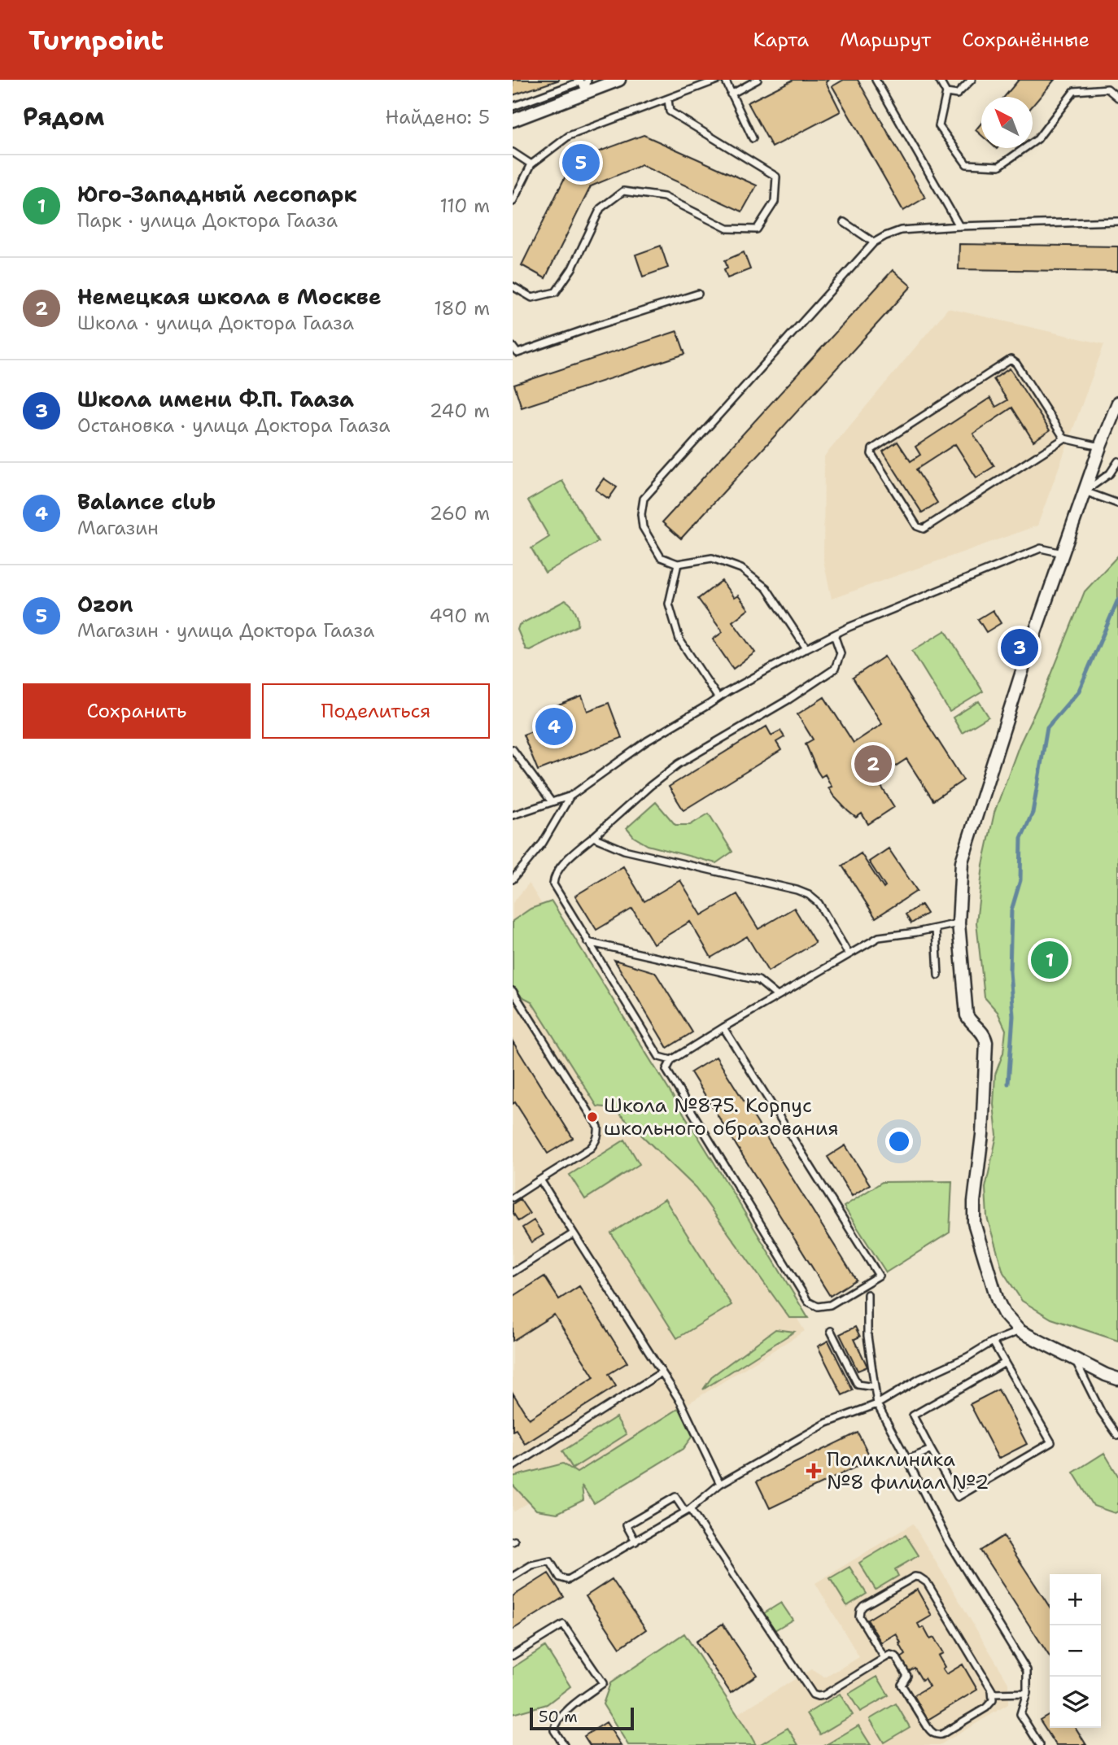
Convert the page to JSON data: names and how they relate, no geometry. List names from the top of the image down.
{
  "places": {
    "other": ["Школа №875. Корпус школьного образования"],
    "health": ["Поликлиника №8 филиал №2"]
  },
  "scale_bar": "50 m",
  "north": "top left",
  "page": {
    "header": "Turnpoint",
    "nav": ["Карта", "Маршрут", "Сохранённые"],
    "heading": ["Рядом", "Найдено: 5"],
    "pins": [
      "5",
      "3",
      "4",
      "2",
      "1"
    ],
    "list": [
      {
        "mark": "1",
        "name": "Юго-Западный лесопарк",
        "note": "Парк · улица Доктора Гааза",
        "value": "110 m"
      },
      {
        "mark": "2",
        "name": "Немецкая школа в Москве",
        "note": "Школа · улица Доктора Гааза",
        "value": "180 m"
      },
      {
        "mark": "3",
        "name": "Школа имени Ф.П. Гааза",
        "note": "Остановка · улица Доктора Гааза",
        "value": "240 m"
      },
      {
        "mark": "4",
        "name": "Balance club",
        "note": "Магазин",
        "value": "260 m"
      },
      {
        "mark": "5",
        "name": "Ozon",
        "note": "Магазин · улица Доктора Гааза",
        "value": "490 m"
      }
    ],
    "buttons": ["Сохранить", "Поделиться"],
    "map_buttons": ["+", "−"],
    "scale": "50 m"
  }
}
